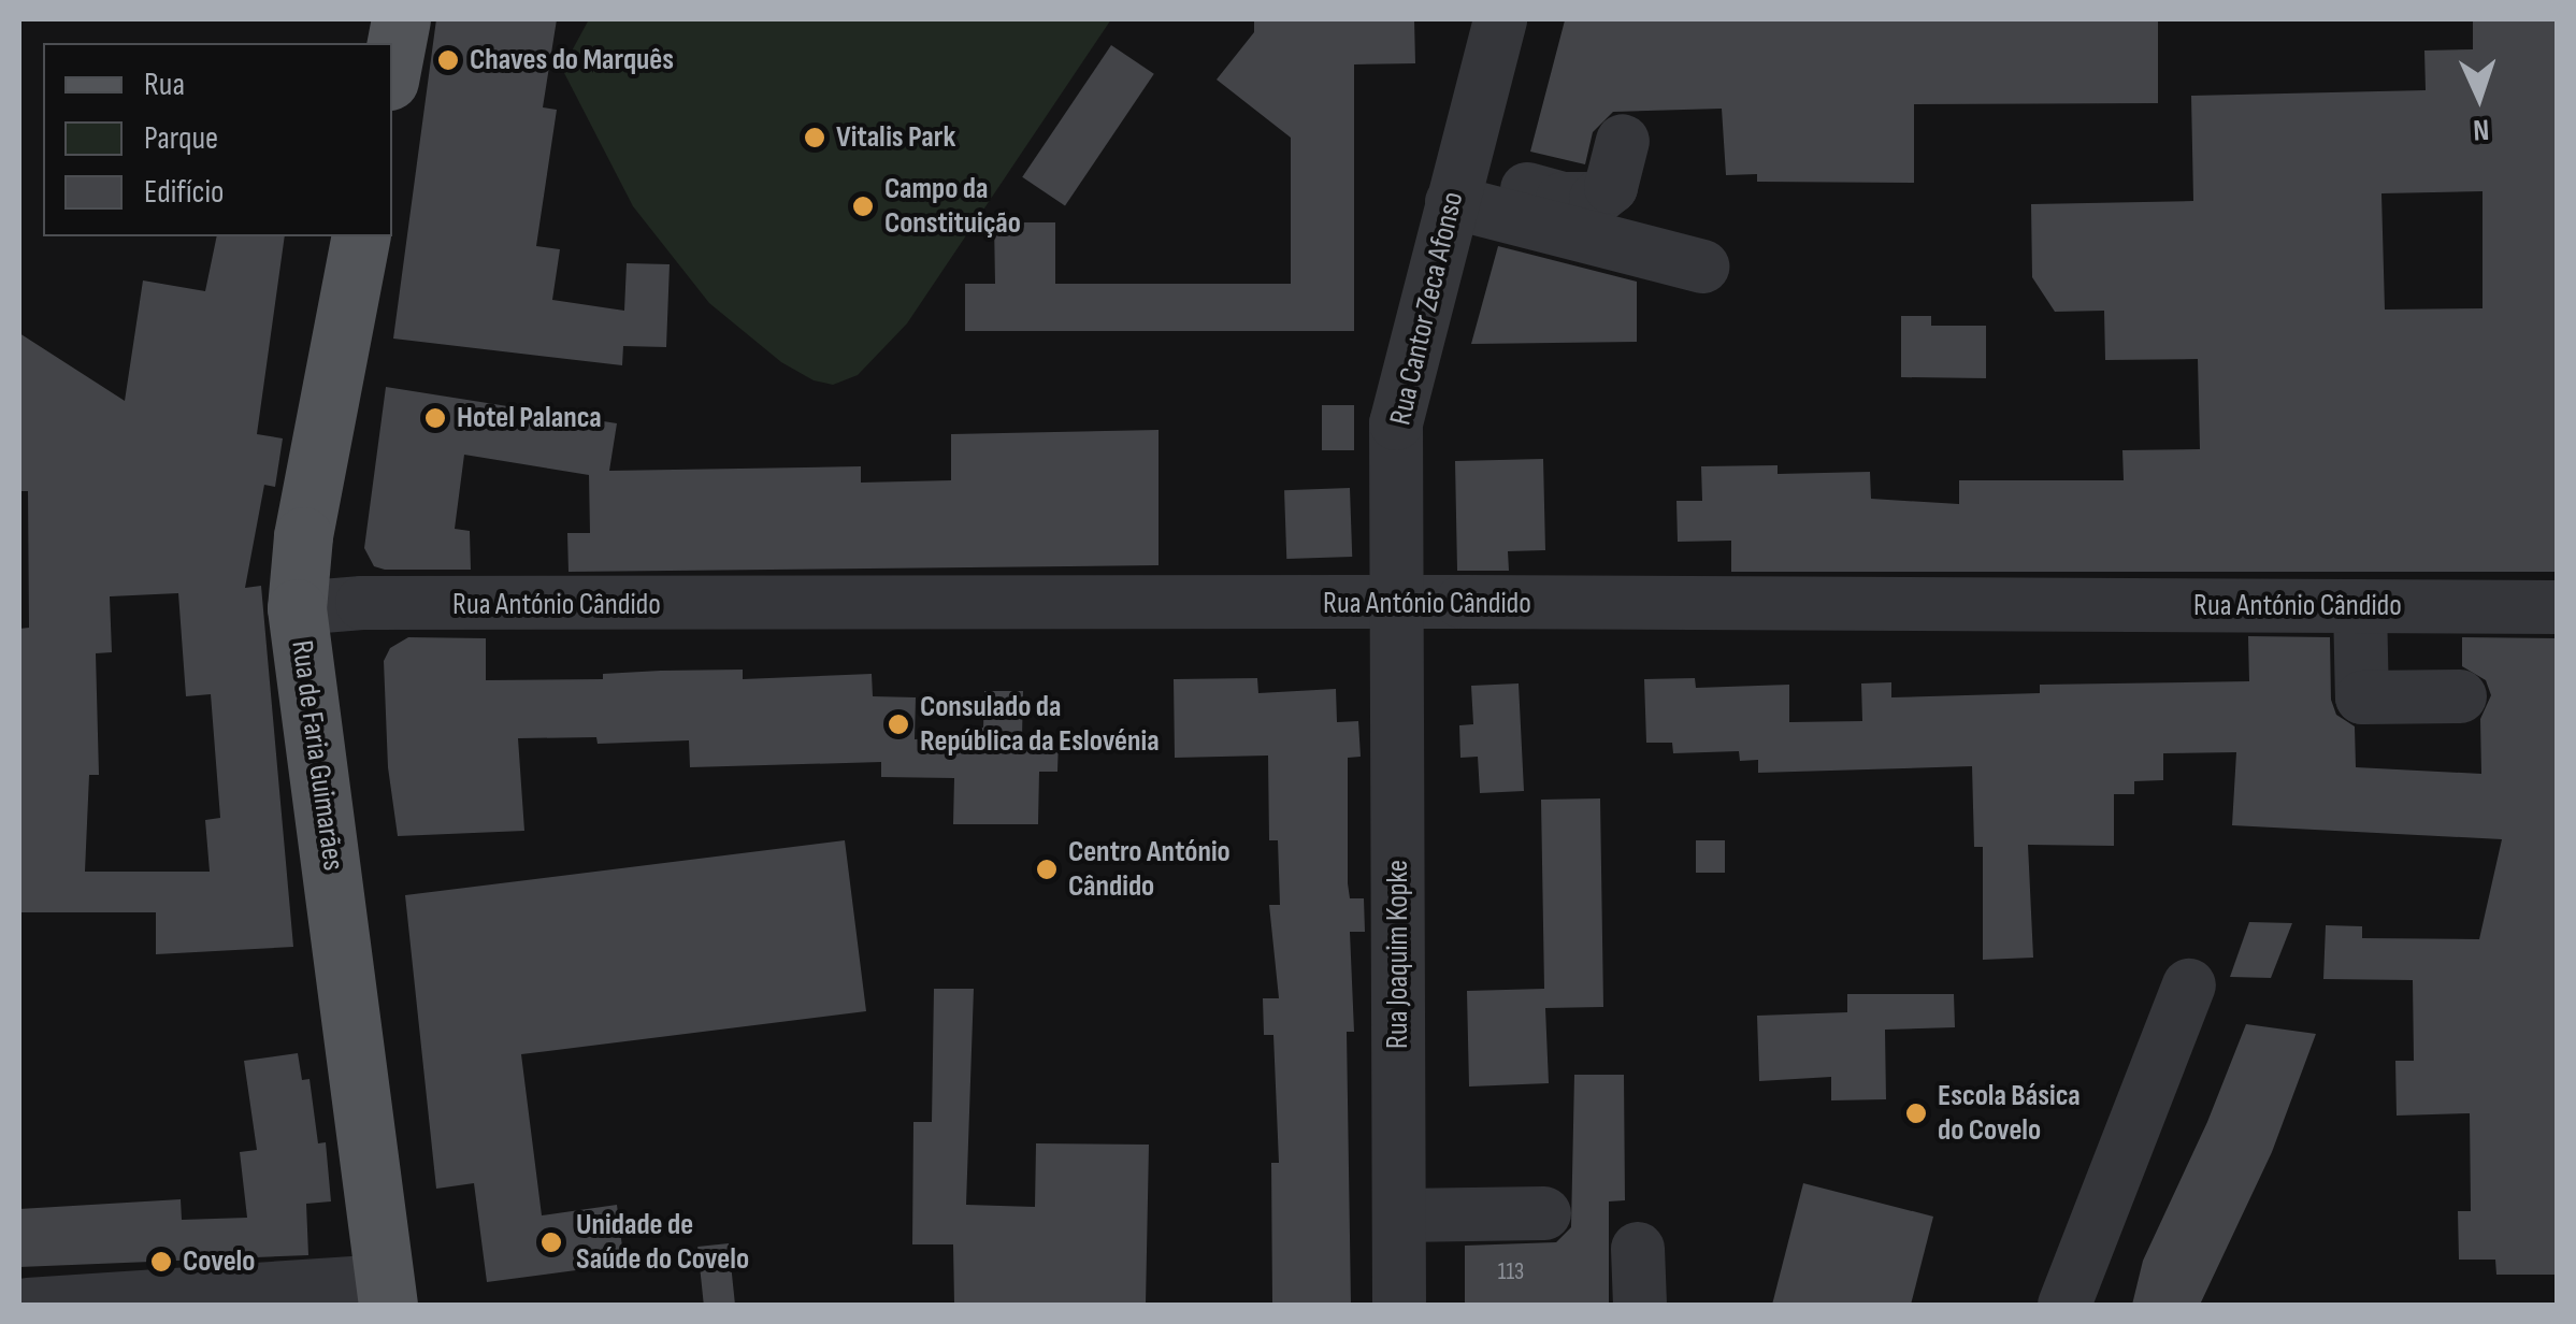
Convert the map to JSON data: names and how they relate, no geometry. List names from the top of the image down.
{
  "streets": {
    "main road": ["Rua de Faria Guimarães"],
    "street": ["Rua Cantor Zeca Afonso", "Rua António Cândido", "Rua Joaquim Kopke"]
  },
  "crossings": [
    ["Rua Cantor Zeca Afonso", "Rua António Cândido"],
    ["Rua Cantor Zeca Afonso", "Rua Joaquim Kopke"],
    ["Rua António Cândido", "Rua de Faria Guimarães"],
    ["Rua António Cândido", "Rua Joaquim Kopke"]
  ],
  "places": [
    "Chaves do Marquês",
    "Vitalis Park",
    "Campo da Constituição",
    "Hotel Palanca",
    "Consulado da República da Eslovénia",
    "Centro António Cândido",
    "Escola Básica do Covelo",
    "Unidade de Saúde do Covelo",
    "Covelo"
  ],
  "house_numbers": ["113"],
  "legend": ["Rua", "Parque", "Edifício"],
  "north": "bottom"
}
